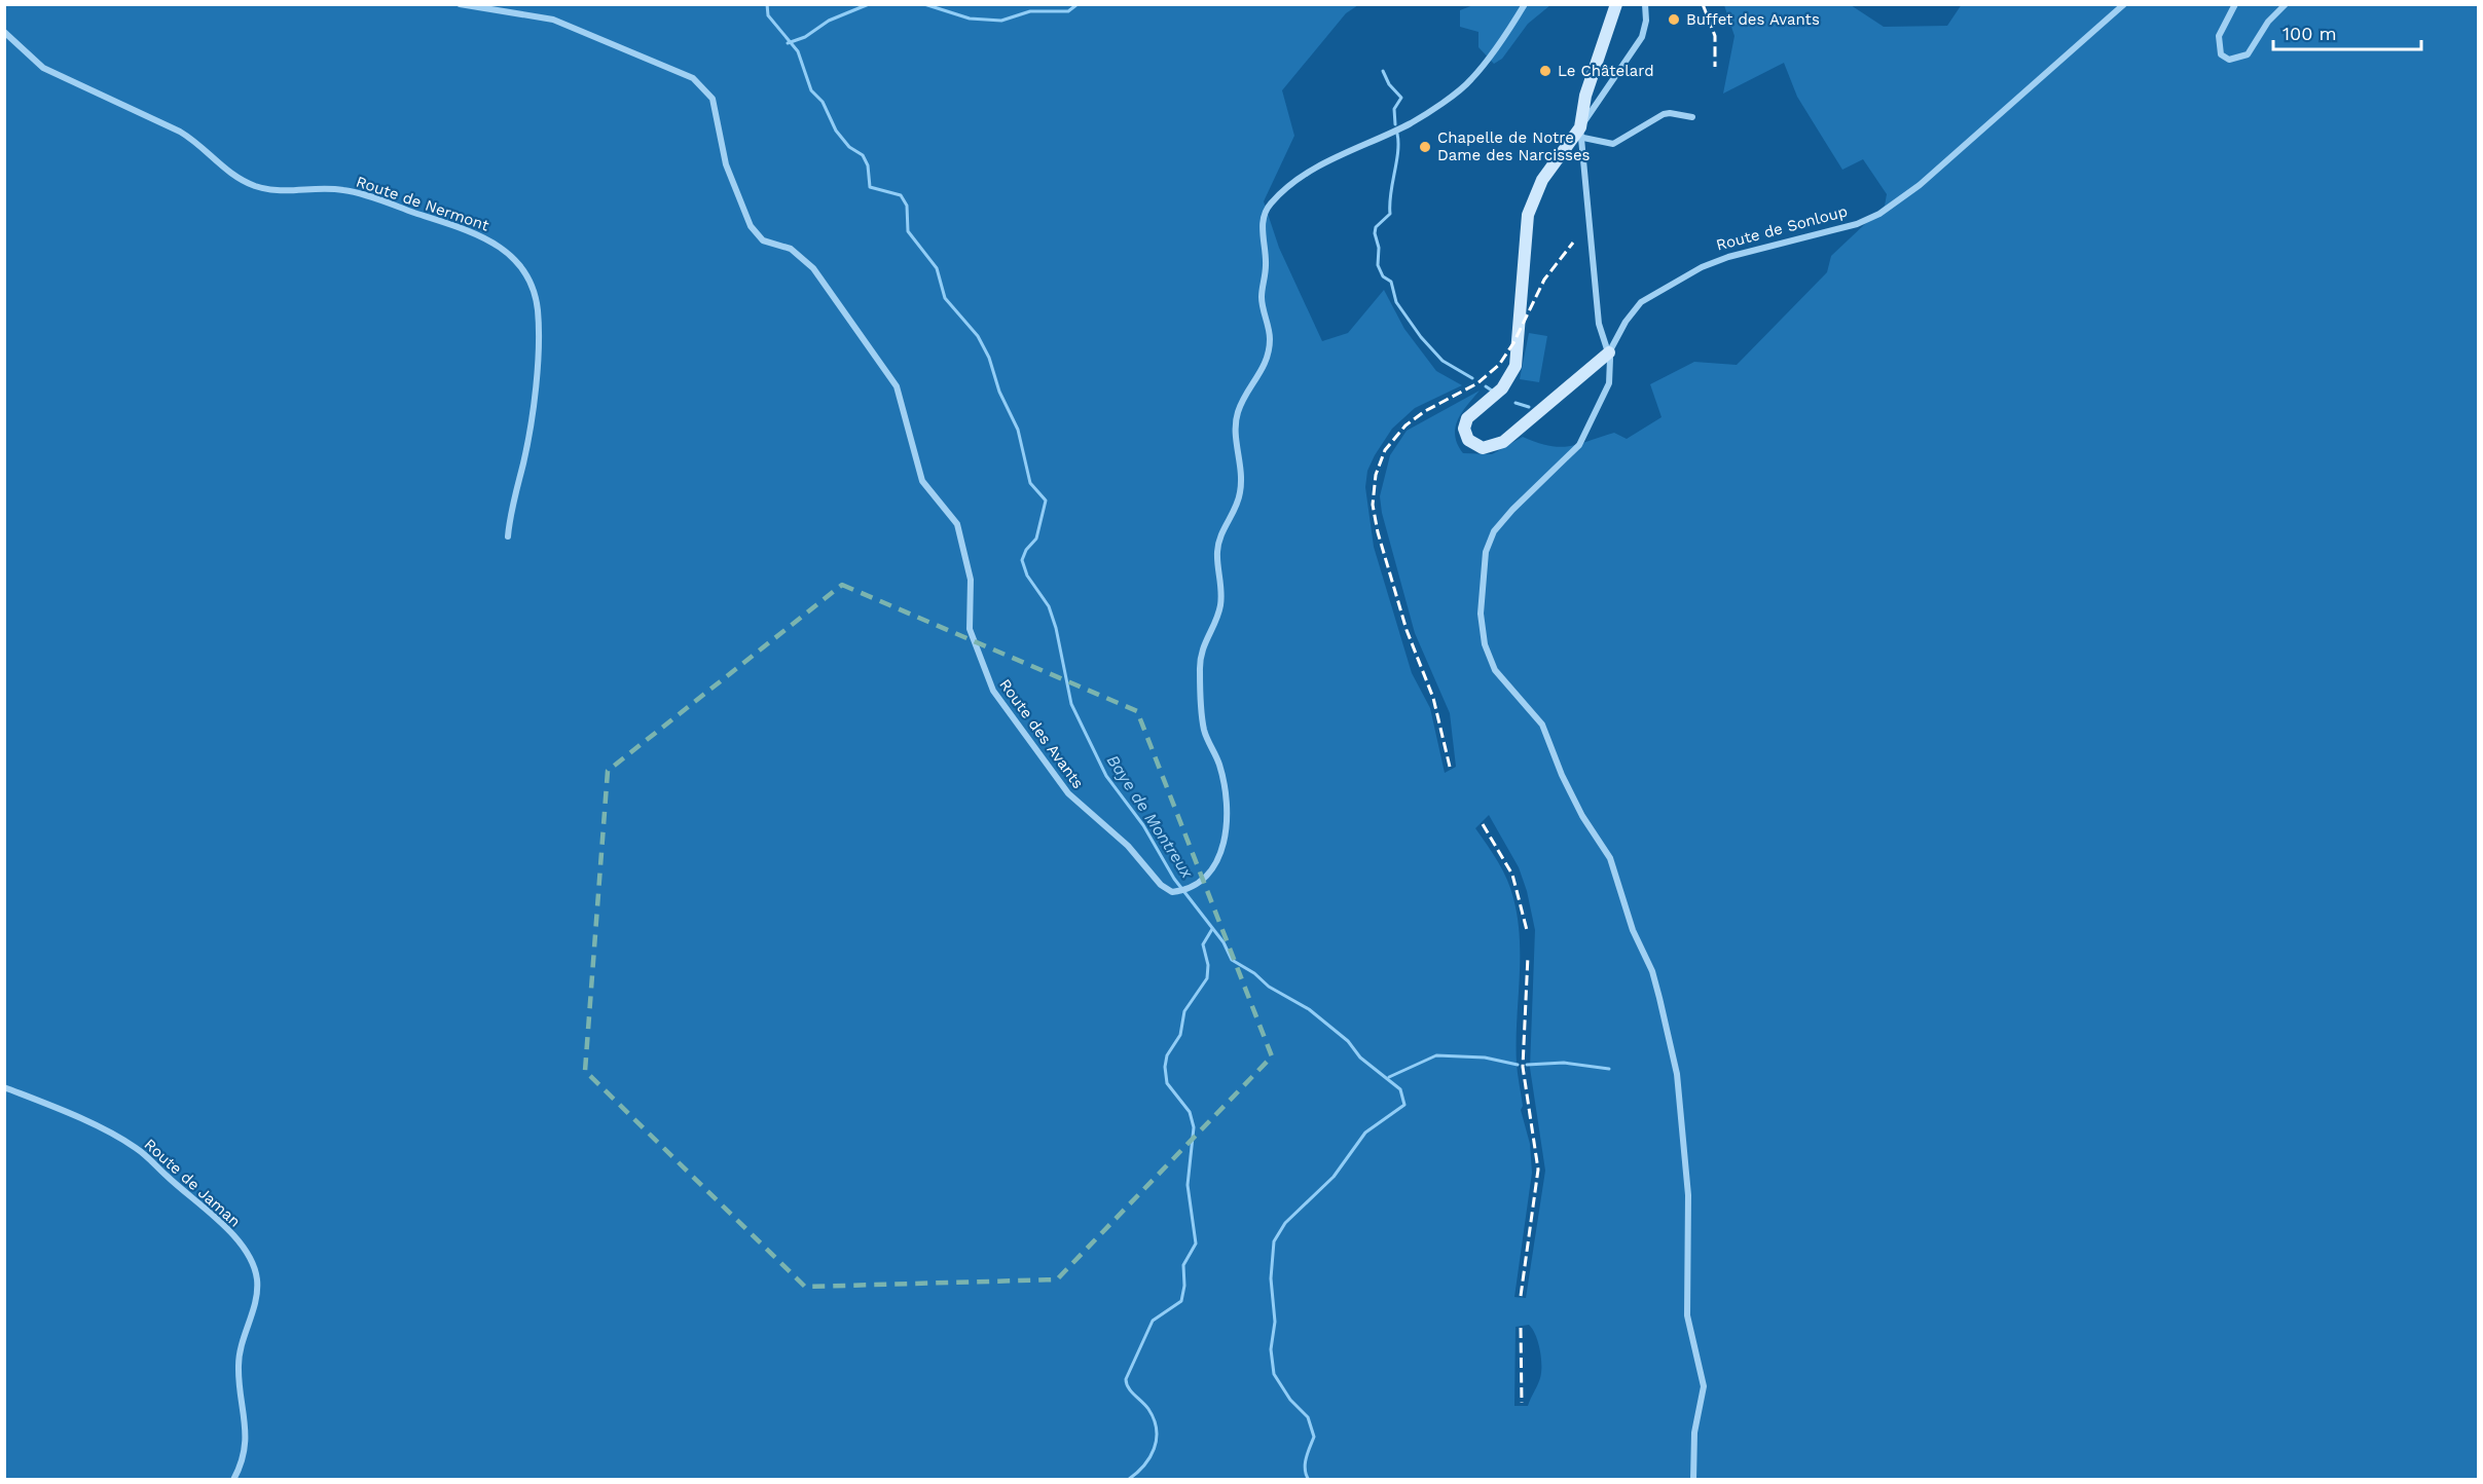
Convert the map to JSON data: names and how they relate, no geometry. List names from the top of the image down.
{
  "streets": {
    "street": [
      "Route de Nermont",
      "Route de Sonloup",
      "Route des Avants",
      "Route de Jaman"
    ]
  },
  "water": ["Baye de Montreux"],
  "places": ["Buffet des Avants", "Le Châtelard", "Chapelle de Notre Dame des Narcisses"],
  "scale_bar": "100 m"
}
